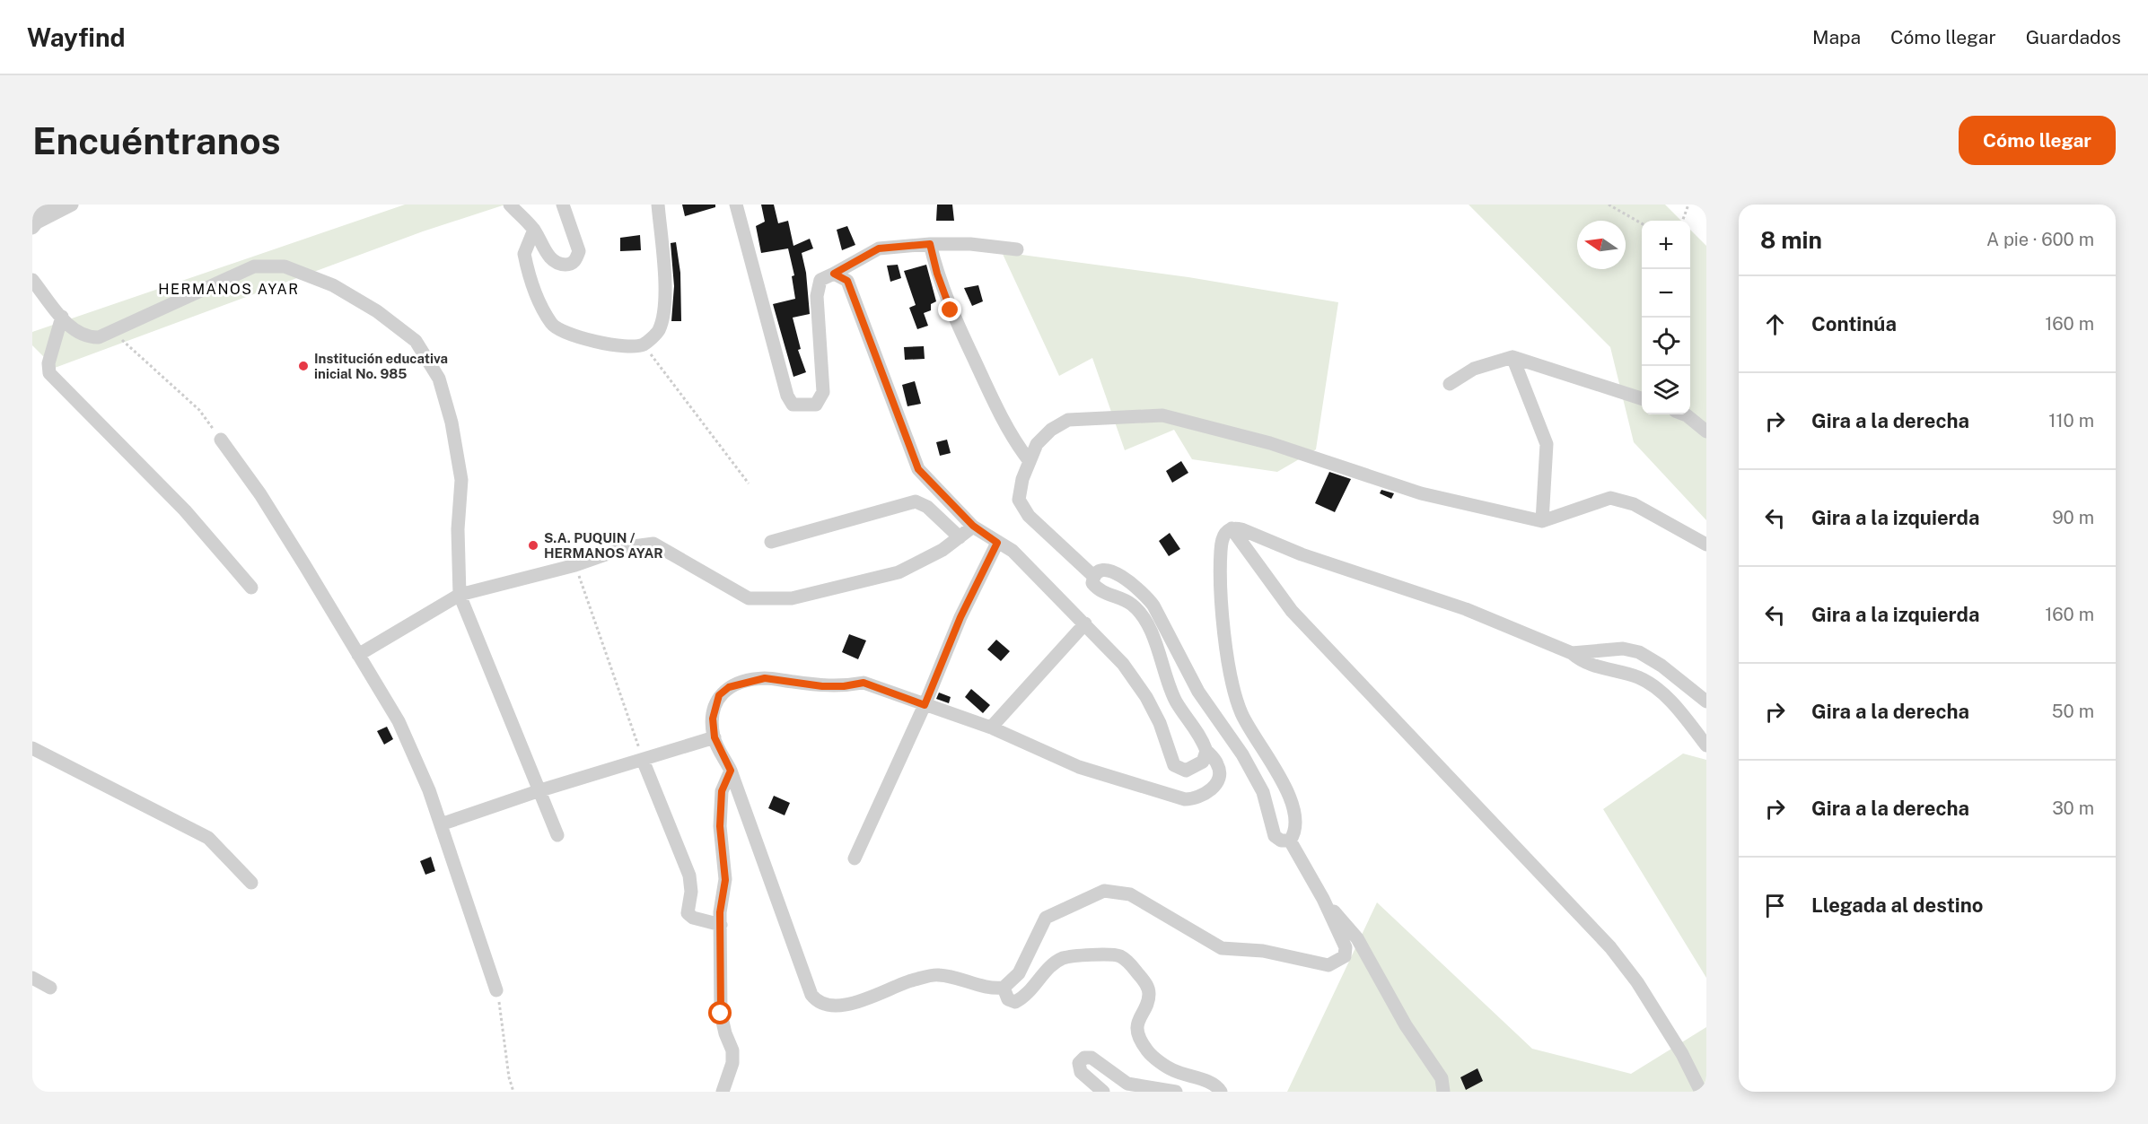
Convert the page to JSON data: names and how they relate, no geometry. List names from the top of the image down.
{
  "districts": ["HERMANOS AYAR"],
  "places": ["Institución educativa inicial No. 985", "S.A. PUQUIN / HERMANOS AYAR"],
  "north": "left",
  "page": {
    "header": "Wayfind",
    "nav": ["Mapa", "Cómo llegar", "Guardados"],
    "buttons": "Cómo llegar",
    "title": "Encuéntranos",
    "heading": ["8 min", "A pie · 600 m"],
    "map_buttons": ["+", "−"],
    "list": [
      ["Continúa", "160 m"],
      ["Gira a la derecha", "110 m"],
      ["Gira a la izquierda", "90 m"],
      ["Gira a la izquierda", "160 m"],
      ["Gira a la derecha", "50 m"],
      ["Gira a la derecha", "30 m"],
      "Llegada al destino"
    ]
  }
}
